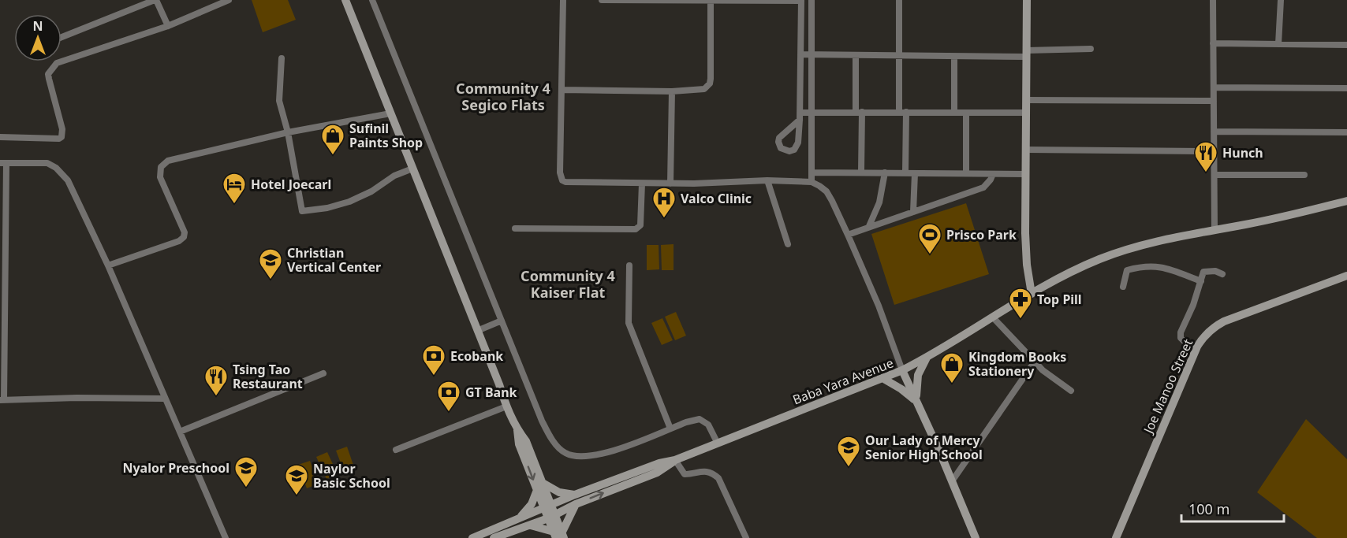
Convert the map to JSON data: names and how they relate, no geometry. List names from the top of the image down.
{
  "streets": {
    "main road": ["Baba Yara Avenue", "Joe Manoo Street"]
  },
  "districts": ["Community 4 Segico Flats", "Community 4 Kaiser Flat"],
  "places": {
    "shop": ["Sufinil Paints Shop", "Kingdom Books Stationery"],
    "restaurant": ["Hunch", "Tsing Tao Restaurant"],
    "hotel": ["Hotel Joecarl"],
    "hospital": ["Valco Clinic"],
    "sports": ["Prisco Park"],
    "school or university": [
      "Christian Vertical Center",
      "Our Lady of Mercy Senior High School",
      "Nyalor Preschool",
      "Naylor Basic School"
    ],
    "pharmacy": ["Top Pill"],
    "bank": ["Ecobank", "GT Bank"]
  },
  "scale_bar": "100 m",
  "north": "top"
}
